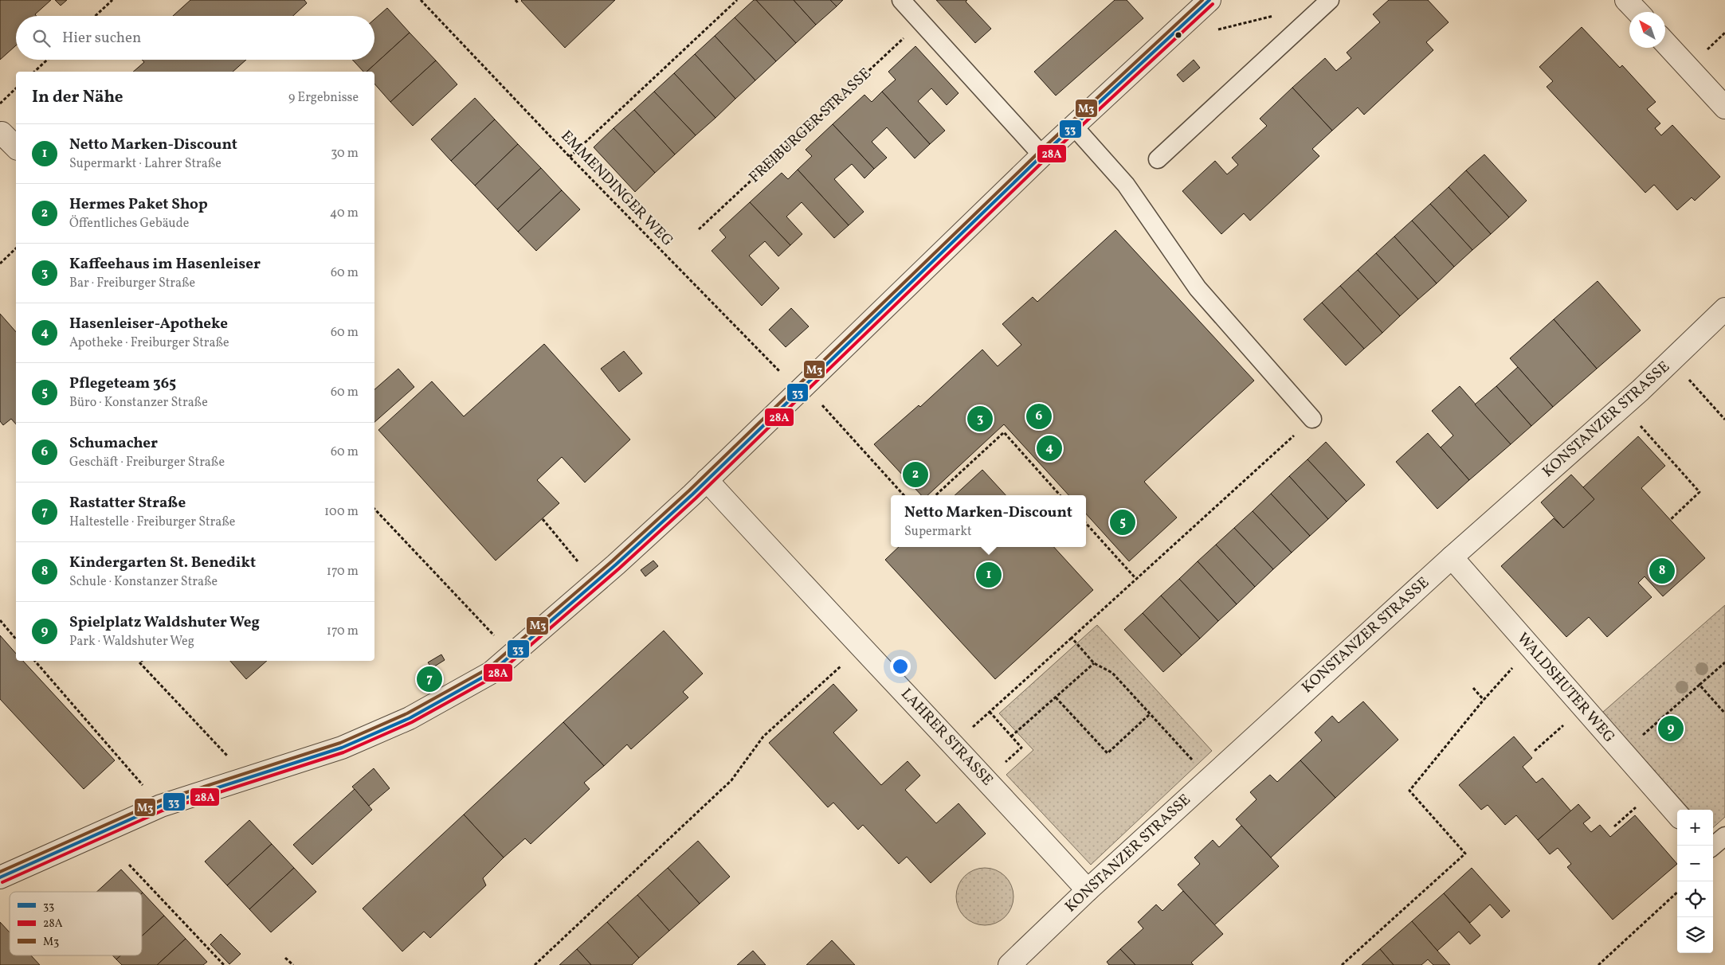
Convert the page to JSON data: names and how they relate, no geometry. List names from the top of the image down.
{
  "streets": {
    "street": ["KONSTANZER STRASSE", "WALDSHUTER WEG", "LAHRER STRASSE"],
    "path": ["FREIBURGER STRASSE", "EMMENDINGER WEG"]
  },
  "crossings": [
    ["KONSTANZER STRASSE", "WALDSHUTER WEG"],
    ["KONSTANZER STRASSE", "LAHRER STRASSE"]
  ],
  "lines": ["transit line 33", "transit line M3", "transit line 28A"],
  "legend": ["33", "28A", "M3"],
  "north": "top left",
  "page": {
    "search": "Hier suchen",
    "heading": ["In der Nähe", "9 Ergebnisse"],
    "list": [
      {
        "mark": "1",
        "name": "Netto Marken-Discount",
        "note": "Supermarkt · Lahrer Straße",
        "value": "30 m"
      },
      {
        "mark": "2",
        "name": "Hermes Paket Shop",
        "note": "Öffentliches Gebäude",
        "value": "40 m"
      },
      {
        "mark": "3",
        "name": "Kaffeehaus im Hasenleiser",
        "note": "Bar · Freiburger Straße",
        "value": "60 m"
      },
      {
        "mark": "4",
        "name": "Hasenleiser-Apotheke",
        "note": "Apotheke · Freiburger Straße",
        "value": "60 m"
      },
      {
        "mark": "5",
        "name": "Pflegeteam 365",
        "note": "Büro · Konstanzer Straße",
        "value": "60 m"
      },
      {
        "mark": "6",
        "name": "Schumacher",
        "note": "Geschäft · Freiburger Straße",
        "value": "60 m"
      },
      {
        "mark": "7",
        "name": "Rastatter Straße",
        "note": "Haltestelle · Freiburger Straße",
        "value": "100 m"
      },
      {
        "mark": "8",
        "name": "Kindergarten St. Benedikt",
        "note": "Schule · Konstanzer Straße",
        "value": "170 m"
      },
      {
        "mark": "9",
        "name": "Spielplatz Waldshuter Weg",
        "note": "Park · Waldshuter Weg",
        "value": "170 m"
      }
    ],
    "pins": [
      "6",
      "3",
      "4",
      "2",
      "5",
      "8",
      "1",
      "7",
      "9"
    ],
    "popup": ["Netto Marken-Discount", "Supermarkt"],
    "map_buttons": ["+", "−"]
  }
}
